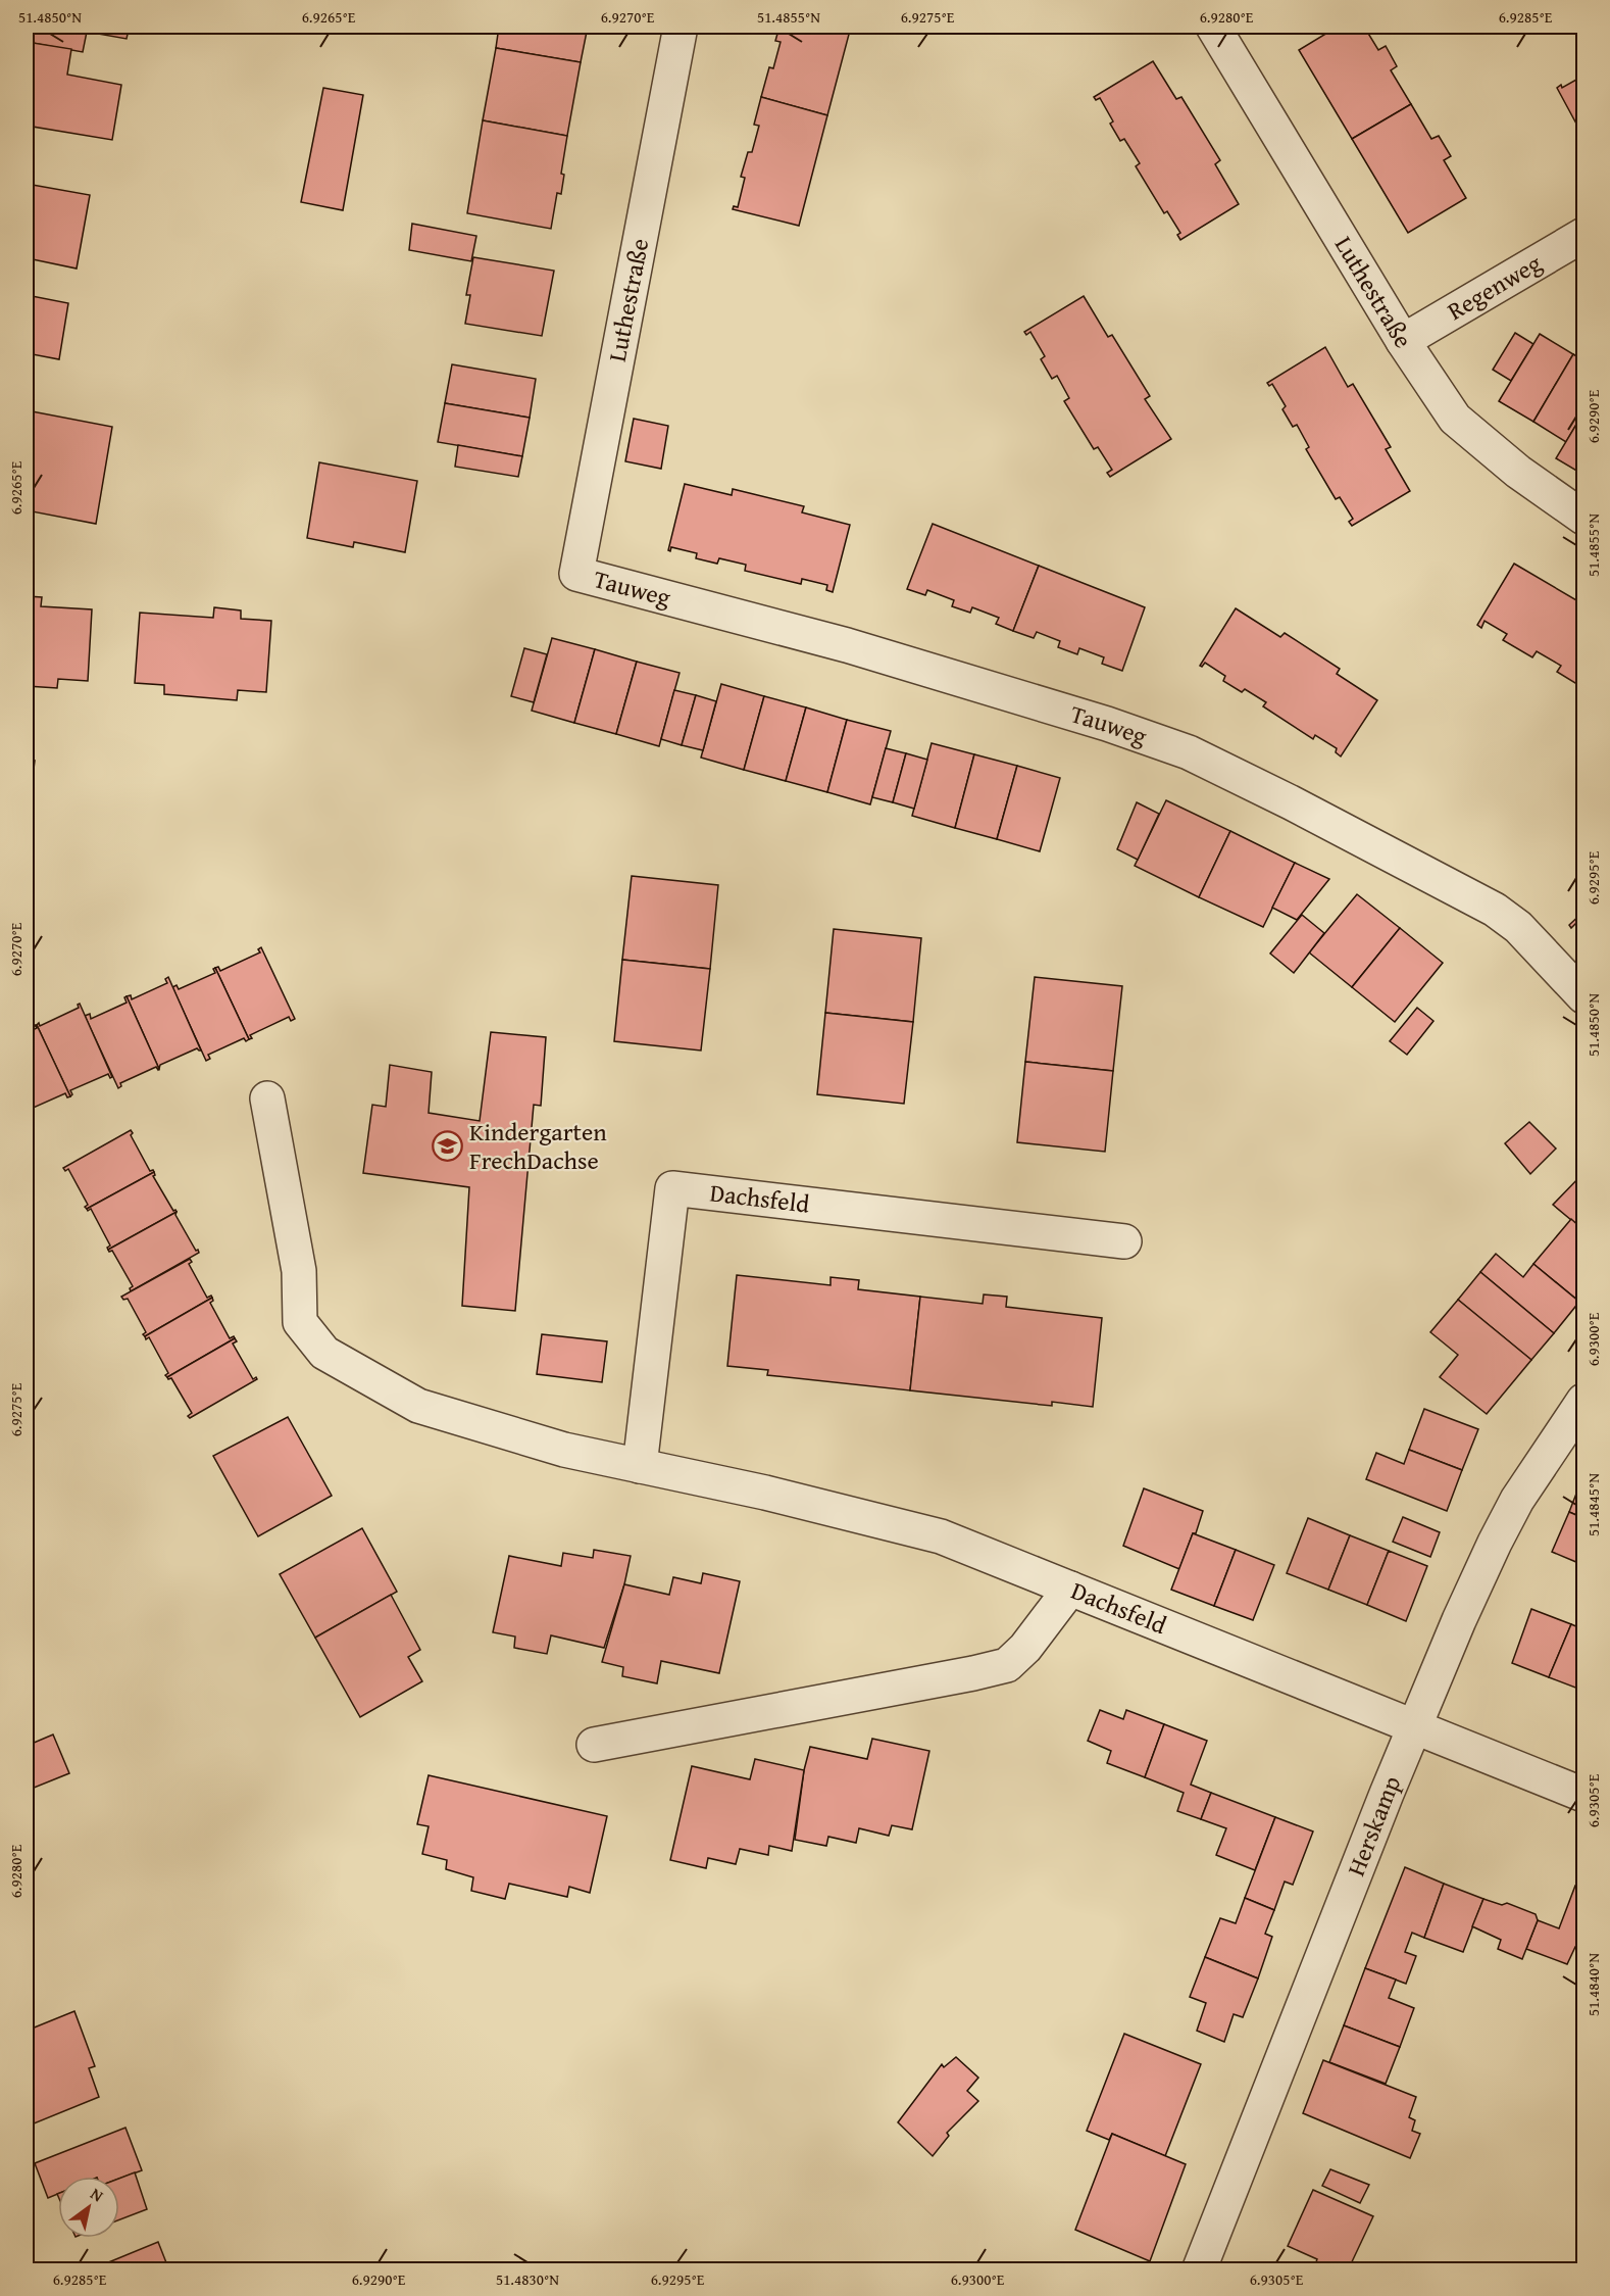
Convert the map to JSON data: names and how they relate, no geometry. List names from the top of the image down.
{
  "streets": {
    "street": [
      "Regenweg",
      "Luthestraße",
      "Tauweg",
      "Dachsfeld",
      "Herskamp"
    ]
  },
  "crossings": [
    ["Regenweg", "Luthestraße"],
    ["Luthestraße", "Tauweg"],
    ["Dachsfeld", "Herskamp"]
  ],
  "places": {
    "school or university": ["Kindergarten FrechDachse"]
  },
  "north": "top right",
  "coordinates": [
    "51.4850°N",
    "6.9265°E",
    "6.9270°E",
    "51.4855°N",
    "6.9275°E",
    "6.9280°E",
    "6.9285°E",
    "6.9290°E",
    "6.9295°E",
    "6.9300°E",
    "51.4845°N",
    "6.9305°E",
    "51.4840°N",
    "51.4830°N"
  ]
}
